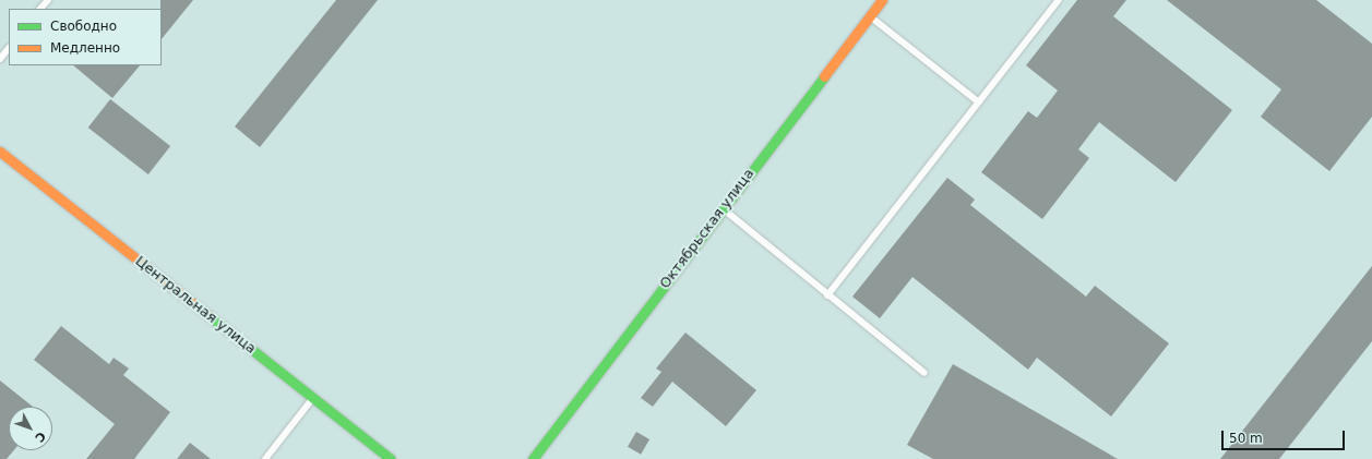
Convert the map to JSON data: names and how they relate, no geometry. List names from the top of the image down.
{
  "streets": {
    "street": ["Октябрьская улица", "Центральная улица"]
  },
  "legend": ["Свободно", "Медленно"],
  "scale_bar": "50 m",
  "north": "bottom right"
}
